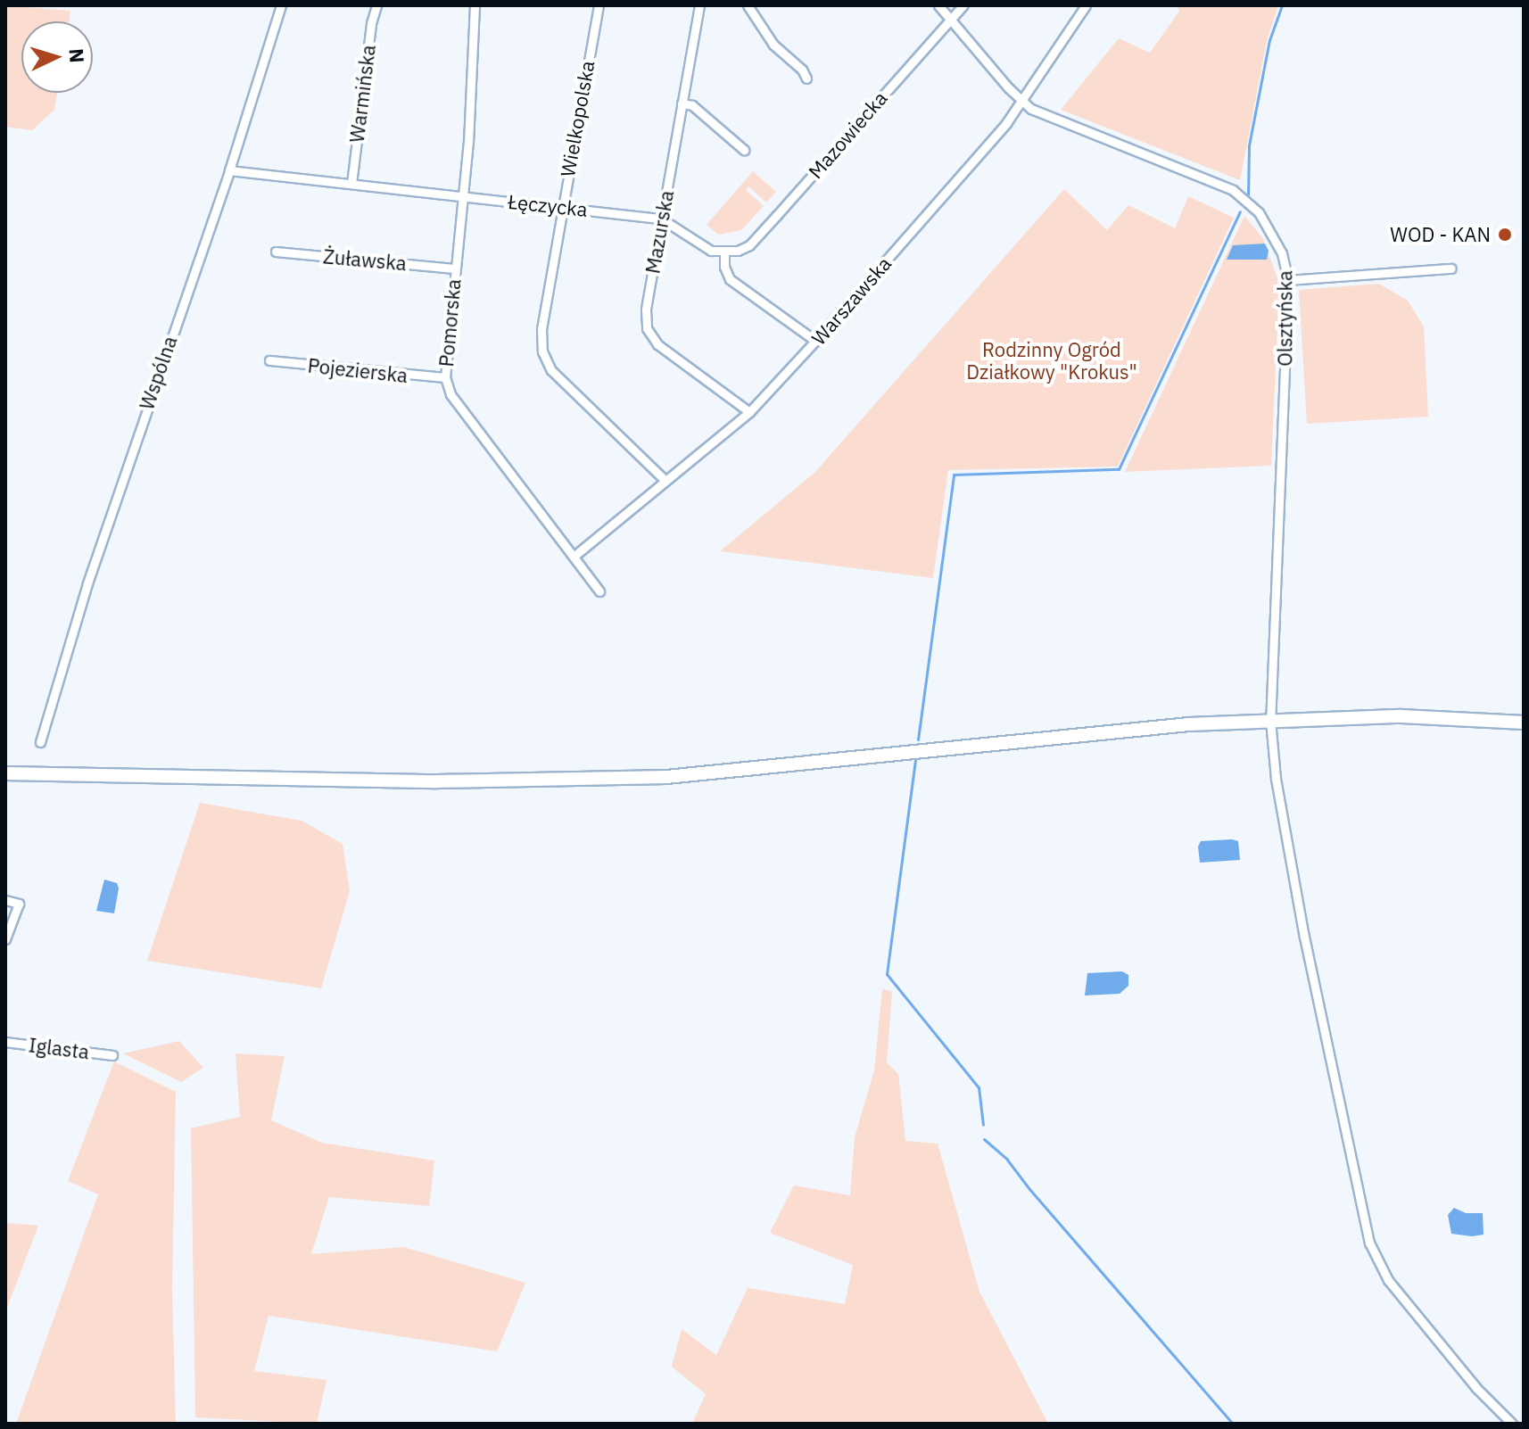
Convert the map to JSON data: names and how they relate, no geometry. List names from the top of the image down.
{
  "streets": {
    "street": [
      "Warmińska",
      "Wielkopolska",
      "Mazowiecka",
      "Łęczycka",
      "Mazurska",
      "Żuławska",
      "Warszawska",
      "Olsztyńska",
      "Pomorska",
      "Pojezierska",
      "Wspólna",
      "Iglasta"
    ]
  },
  "crossings": [
    ["Warmińska", "Łęczycka"],
    ["Wielkopolska", "Łęczycka"],
    ["Wielkopolska", "Warszawska"],
    ["Mazowiecka", "Łęczycka"],
    ["Mazowiecka", "Olsztyńska"],
    ["Łęczycka", "Mazurska"],
    ["Łęczycka", "Pomorska"],
    ["Łęczycka", "Wspólna"],
    ["Mazurska", "Warszawska"],
    ["Żuławska", "Pomorska"],
    ["Warszawska", "Olsztyńska"],
    ["Warszawska", "Pomorska"],
    ["Pomorska", "Pojezierska"]
  ],
  "parks": ["Rodzinny Ogród Działkowy \"Krokus\""],
  "places": ["WOD - KAN"],
  "north": "right"
}
